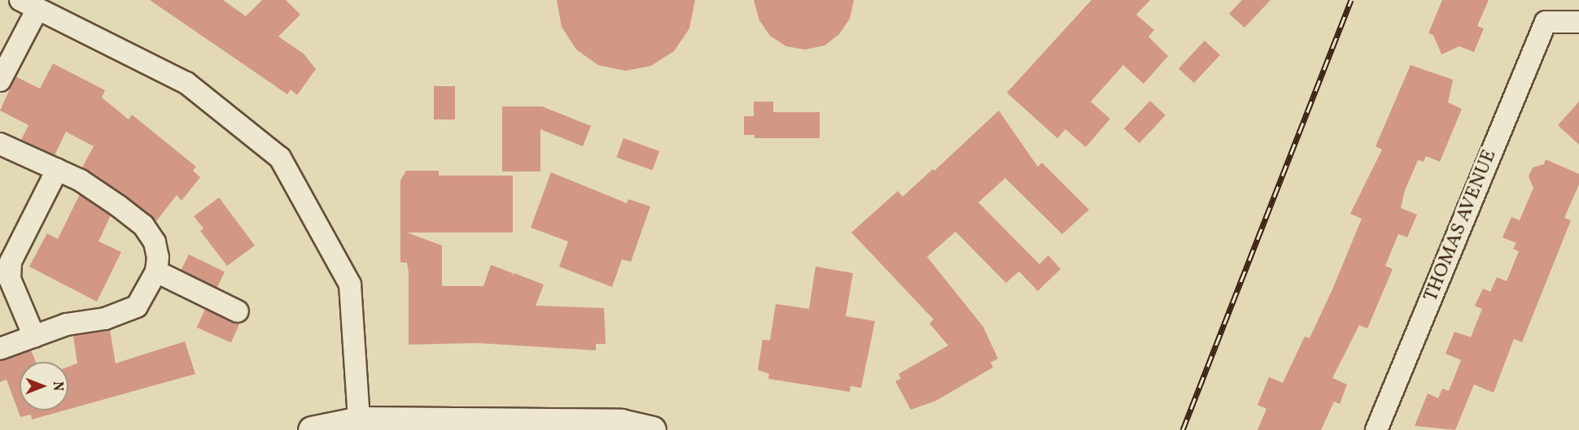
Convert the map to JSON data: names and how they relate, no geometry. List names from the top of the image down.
{
  "streets": {
    "street": ["THOMAS AVENUE"]
  },
  "north": "right"
}
